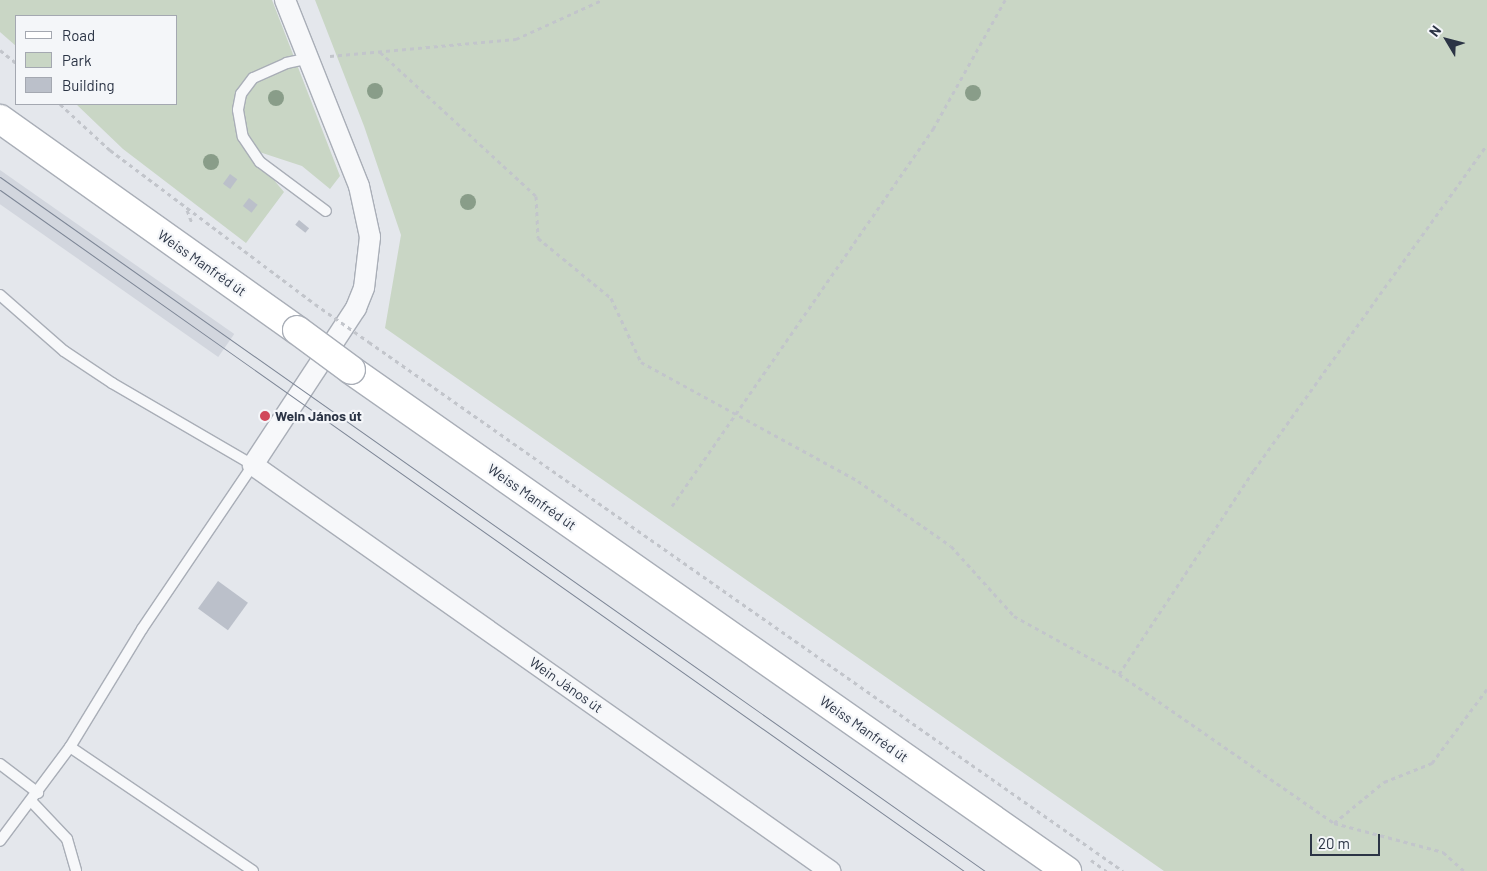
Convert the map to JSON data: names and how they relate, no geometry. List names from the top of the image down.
{
  "streets": {
    "main road": ["Weiss Manfréd út"],
    "street": ["Wein János út"]
  },
  "places": ["Wein János út"],
  "legend": ["Road", "Park", "Building"],
  "scale_bar": "20 m",
  "north": "top left"
}
